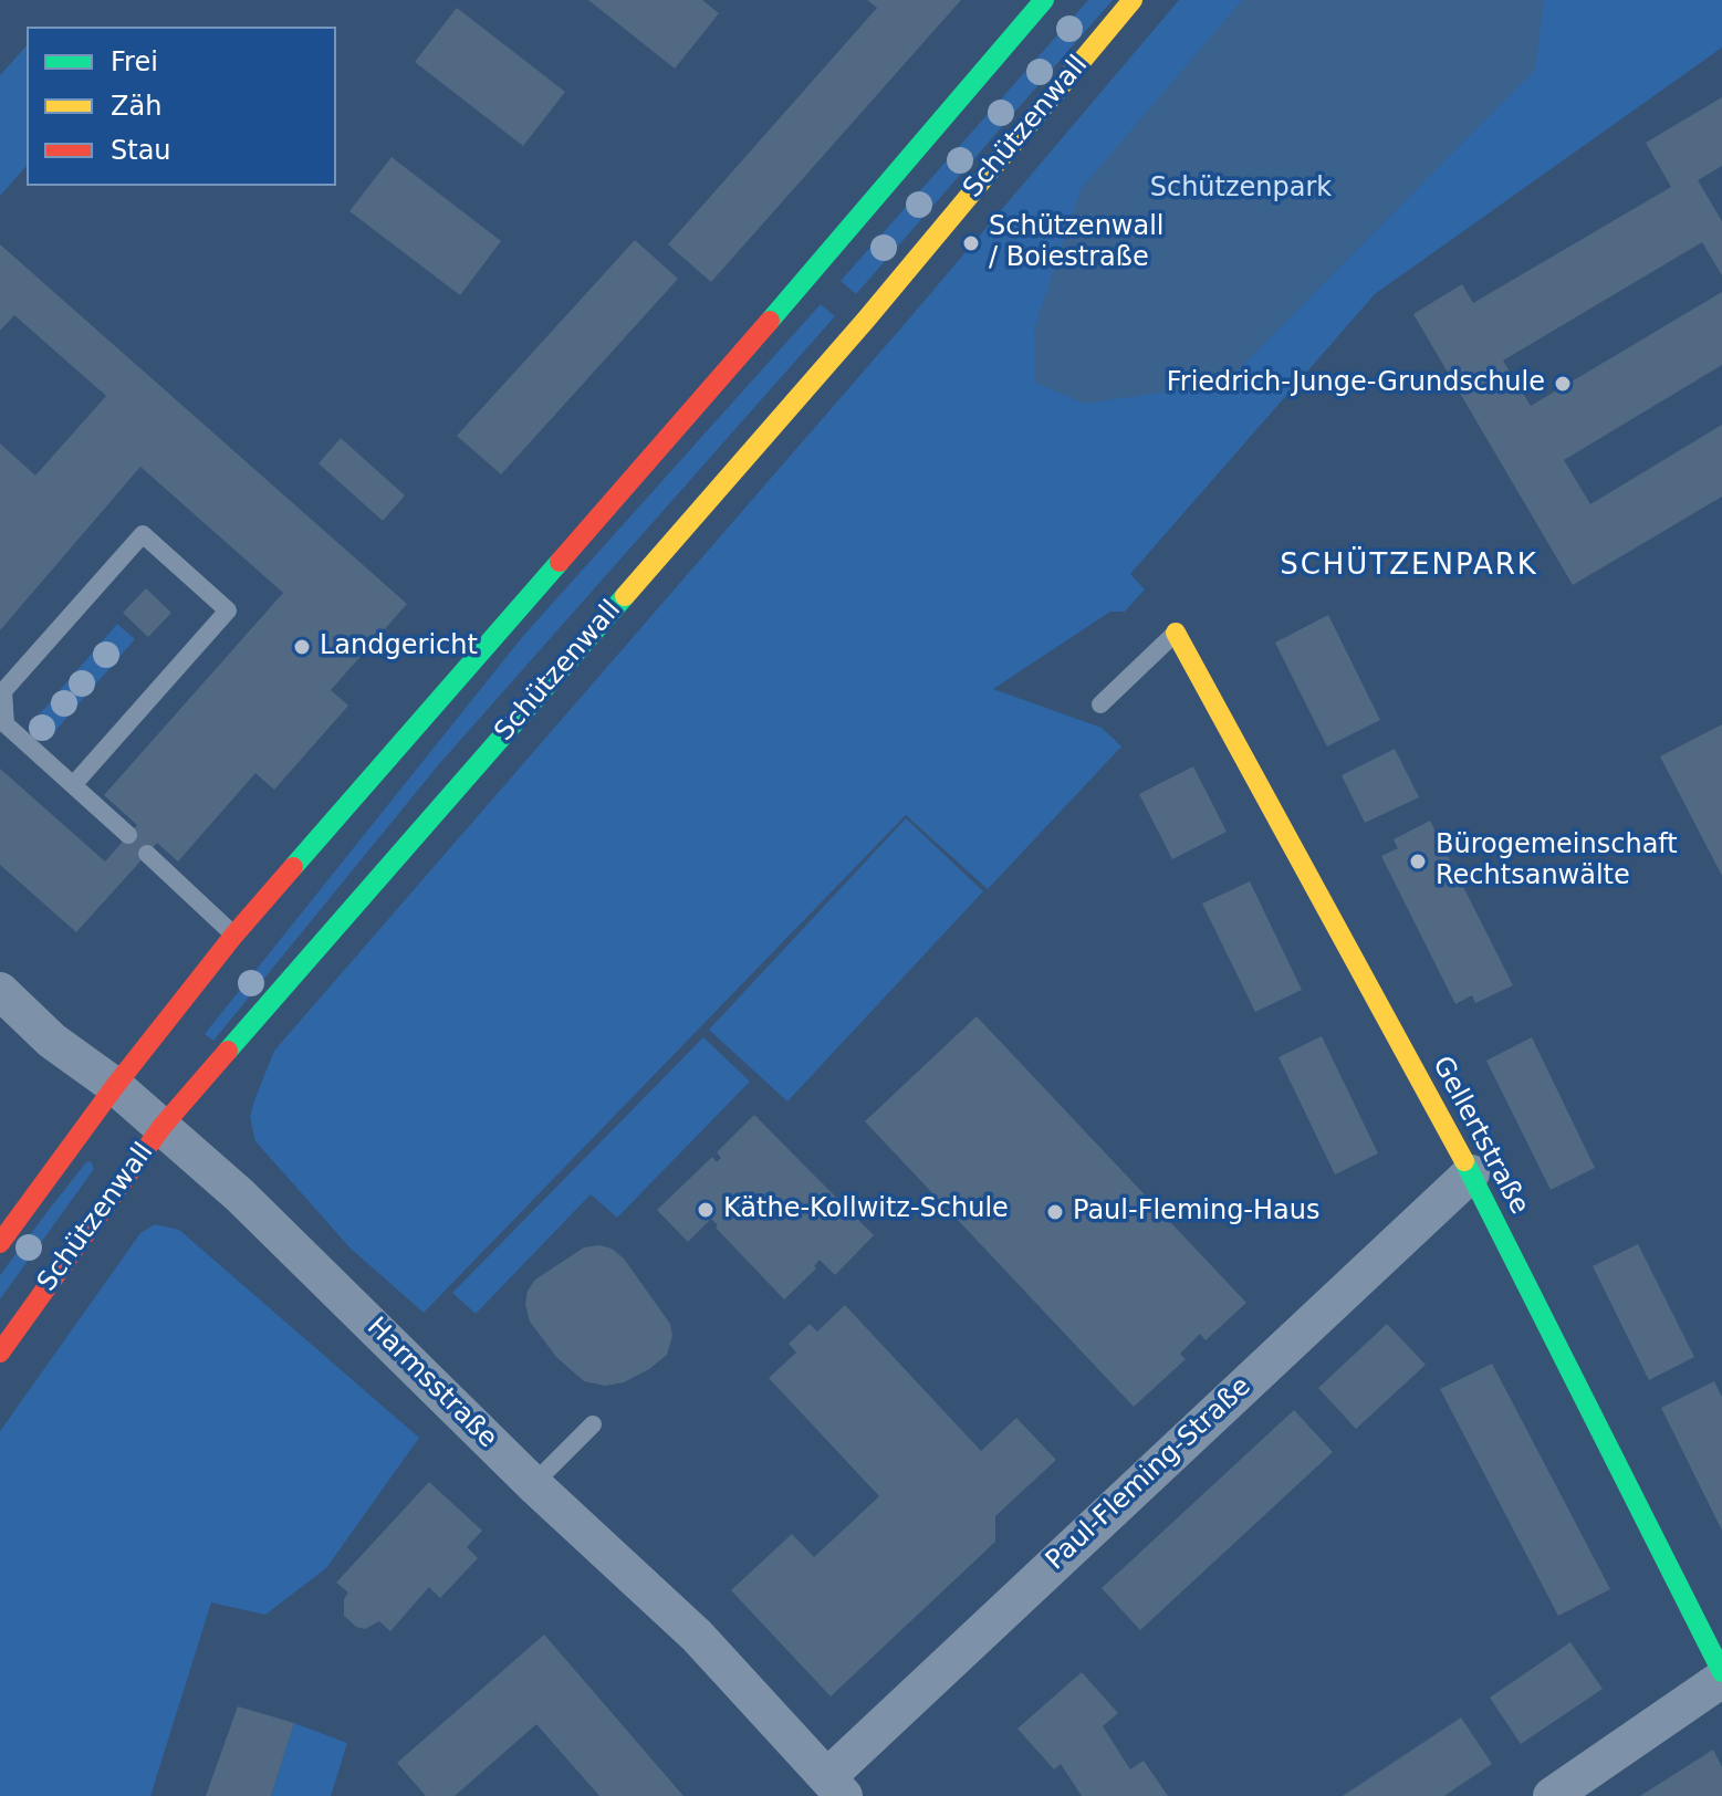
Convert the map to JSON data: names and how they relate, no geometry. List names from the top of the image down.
{
  "streets": {
    "main road": ["Schützenwall", "Gellertstraße"],
    "street": ["Harmsstraße", "Paul-Fleming-Straße"]
  },
  "crossings": [
    ["Schützenwall", "Harmsstraße"],
    ["Gellertstraße", "Paul-Fleming-Straße"],
    ["Harmsstraße", "Paul-Fleming-Straße"]
  ],
  "districts": ["SCHÜTZENPARK"],
  "parks": ["Schützenpark"],
  "places": [
    "Schützenwall / Boiestraße",
    "Friedrich-Junge-Grundschule",
    "Landgericht",
    "Bürogemeinschaft Rechtsanwälte",
    "Käthe-Kollwitz-Schule",
    "Paul-Fleming-Haus"
  ],
  "legend": ["Frei", "Zäh", "Stau"]
}
